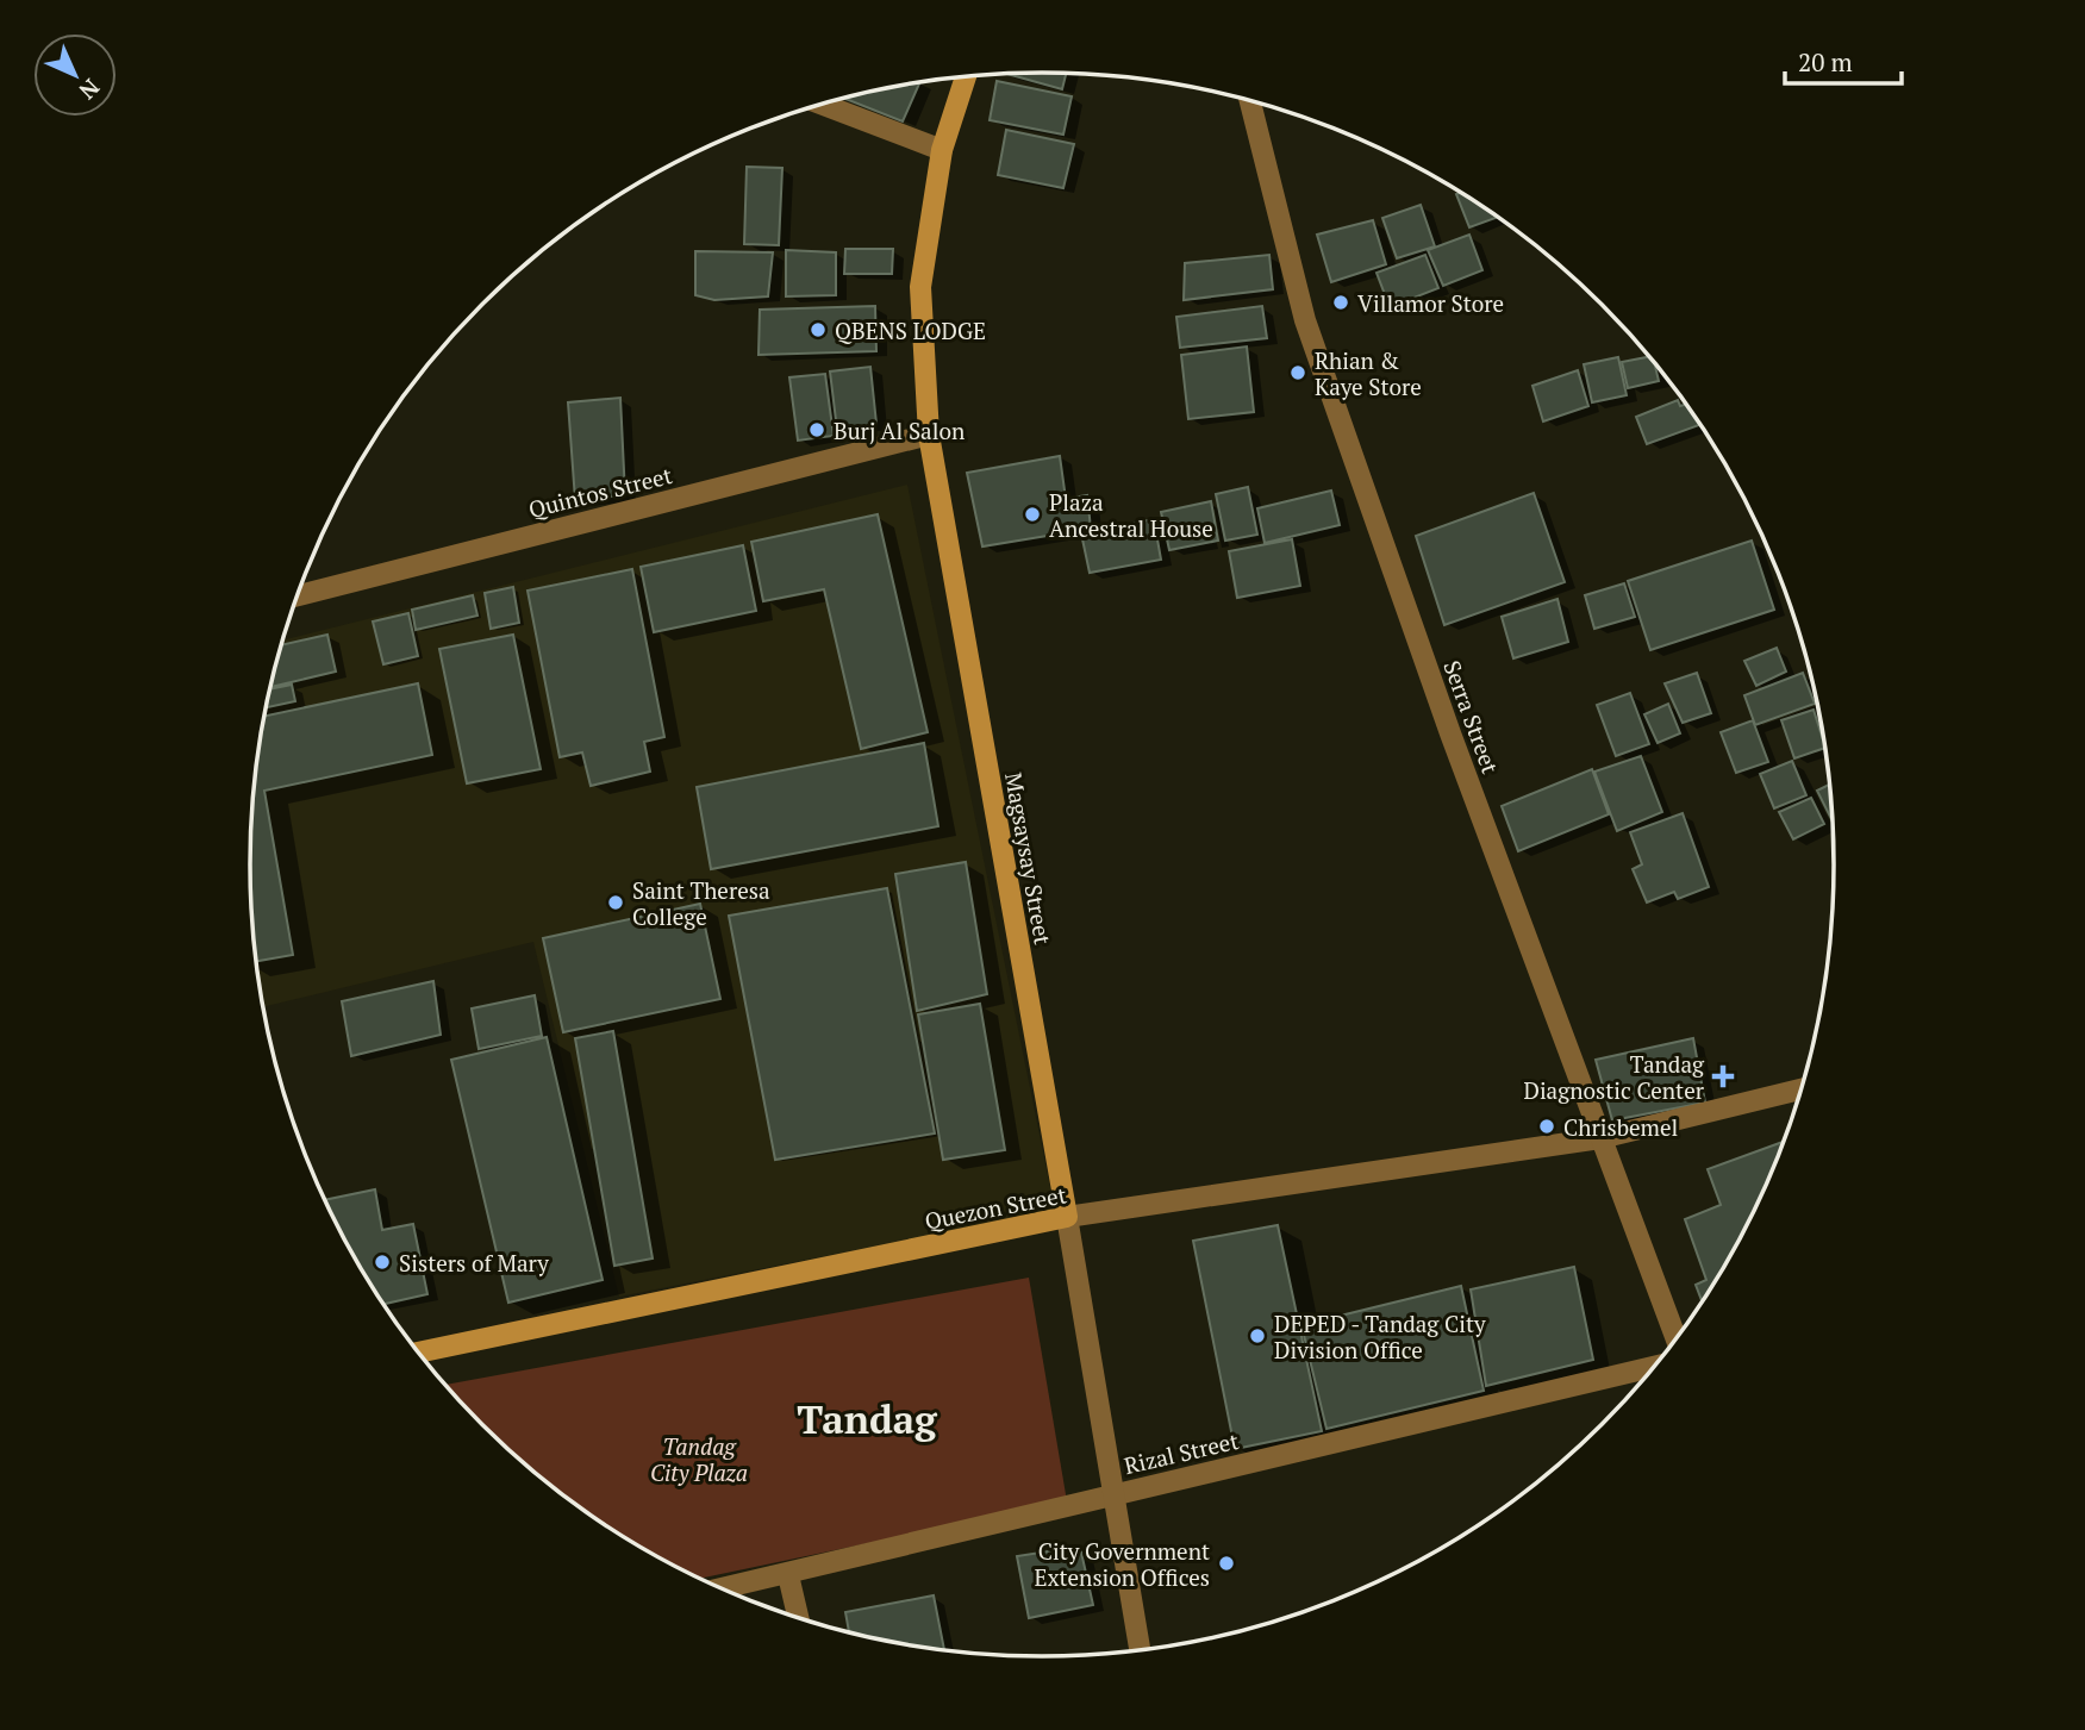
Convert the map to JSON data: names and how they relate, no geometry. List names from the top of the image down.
{
  "streets": {
    "main road": ["Magsaysay Street", "Quezon Street"],
    "street": ["Quintos Street", "Serra Street", "Rizal Street"]
  },
  "crossings": [
    ["Quintos Street", "Magsaysay Street"],
    ["Serra Street", "Quezon Street"],
    ["Magsaysay Street", "Quezon Street"],
    ["Magsaysay Street", "Rizal Street"]
  ],
  "districts": ["Tandag"],
  "parks": ["Tandag City Plaza"],
  "places": {
    "other": [
      "Villamor Store",
      "QBENS LODGE",
      "Rhian & Kaye Store",
      "Burj Al Salon",
      "Plaza Ancestral House",
      "Saint Theresa College",
      "Chrisbemel",
      "Sisters of Mary",
      "DEPED - Tandag City Division Office",
      "City Government Extension Offices"
    ],
    "health": ["Tandag Diagnostic Center"]
  },
  "scale_bar": "20 m",
  "north": "bottom right"
}
